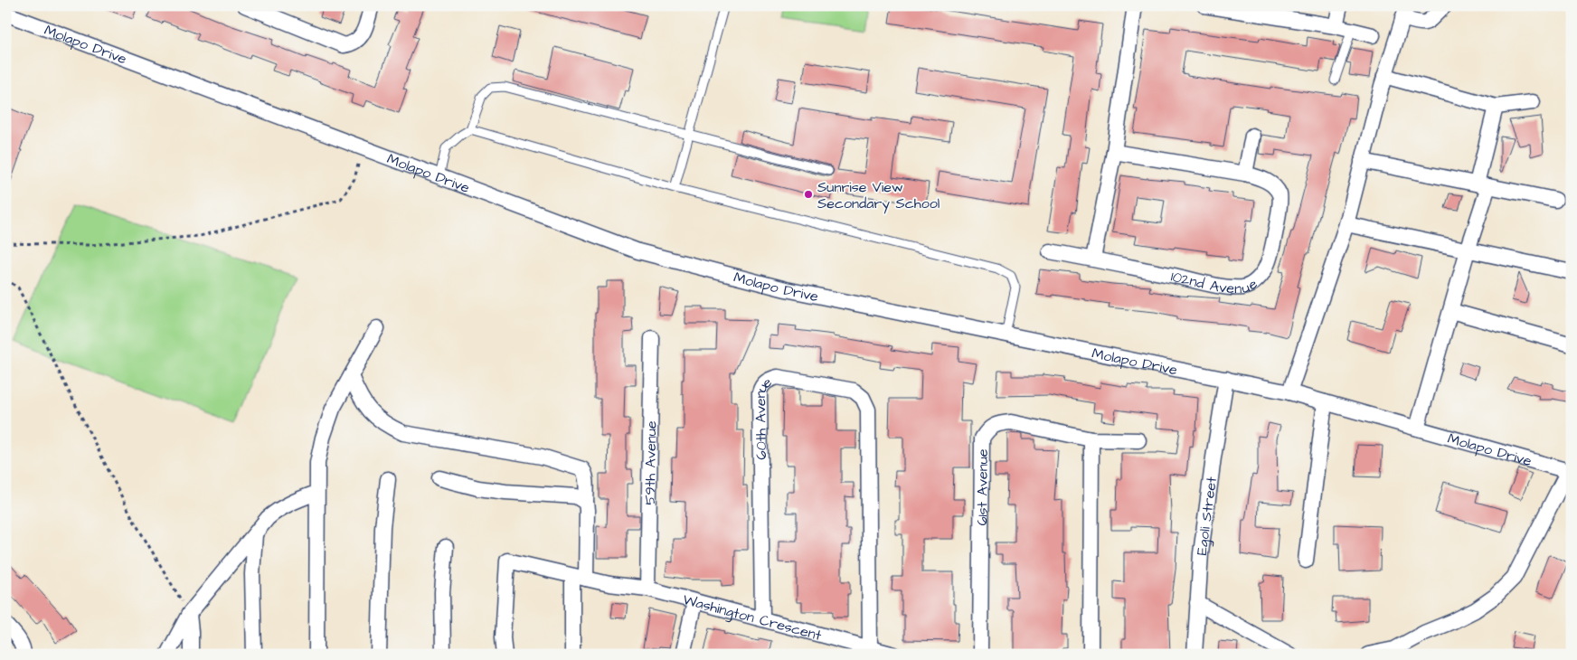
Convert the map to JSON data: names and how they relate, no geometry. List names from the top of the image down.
{
  "streets": {
    "street": [
      "Molapo Drive",
      "102nd Avenue",
      "60th Avenue",
      "59th Avenue",
      "61st Avenue",
      "Egoli Street",
      "Washington Crescent"
    ]
  },
  "crossings": [
    ["Molapo Drive", "Egoli Street"],
    ["60th Avenue", "Washington Crescent"],
    ["59th Avenue", "Washington Crescent"]
  ],
  "places": ["Sunrise View Secondary School"]
}
